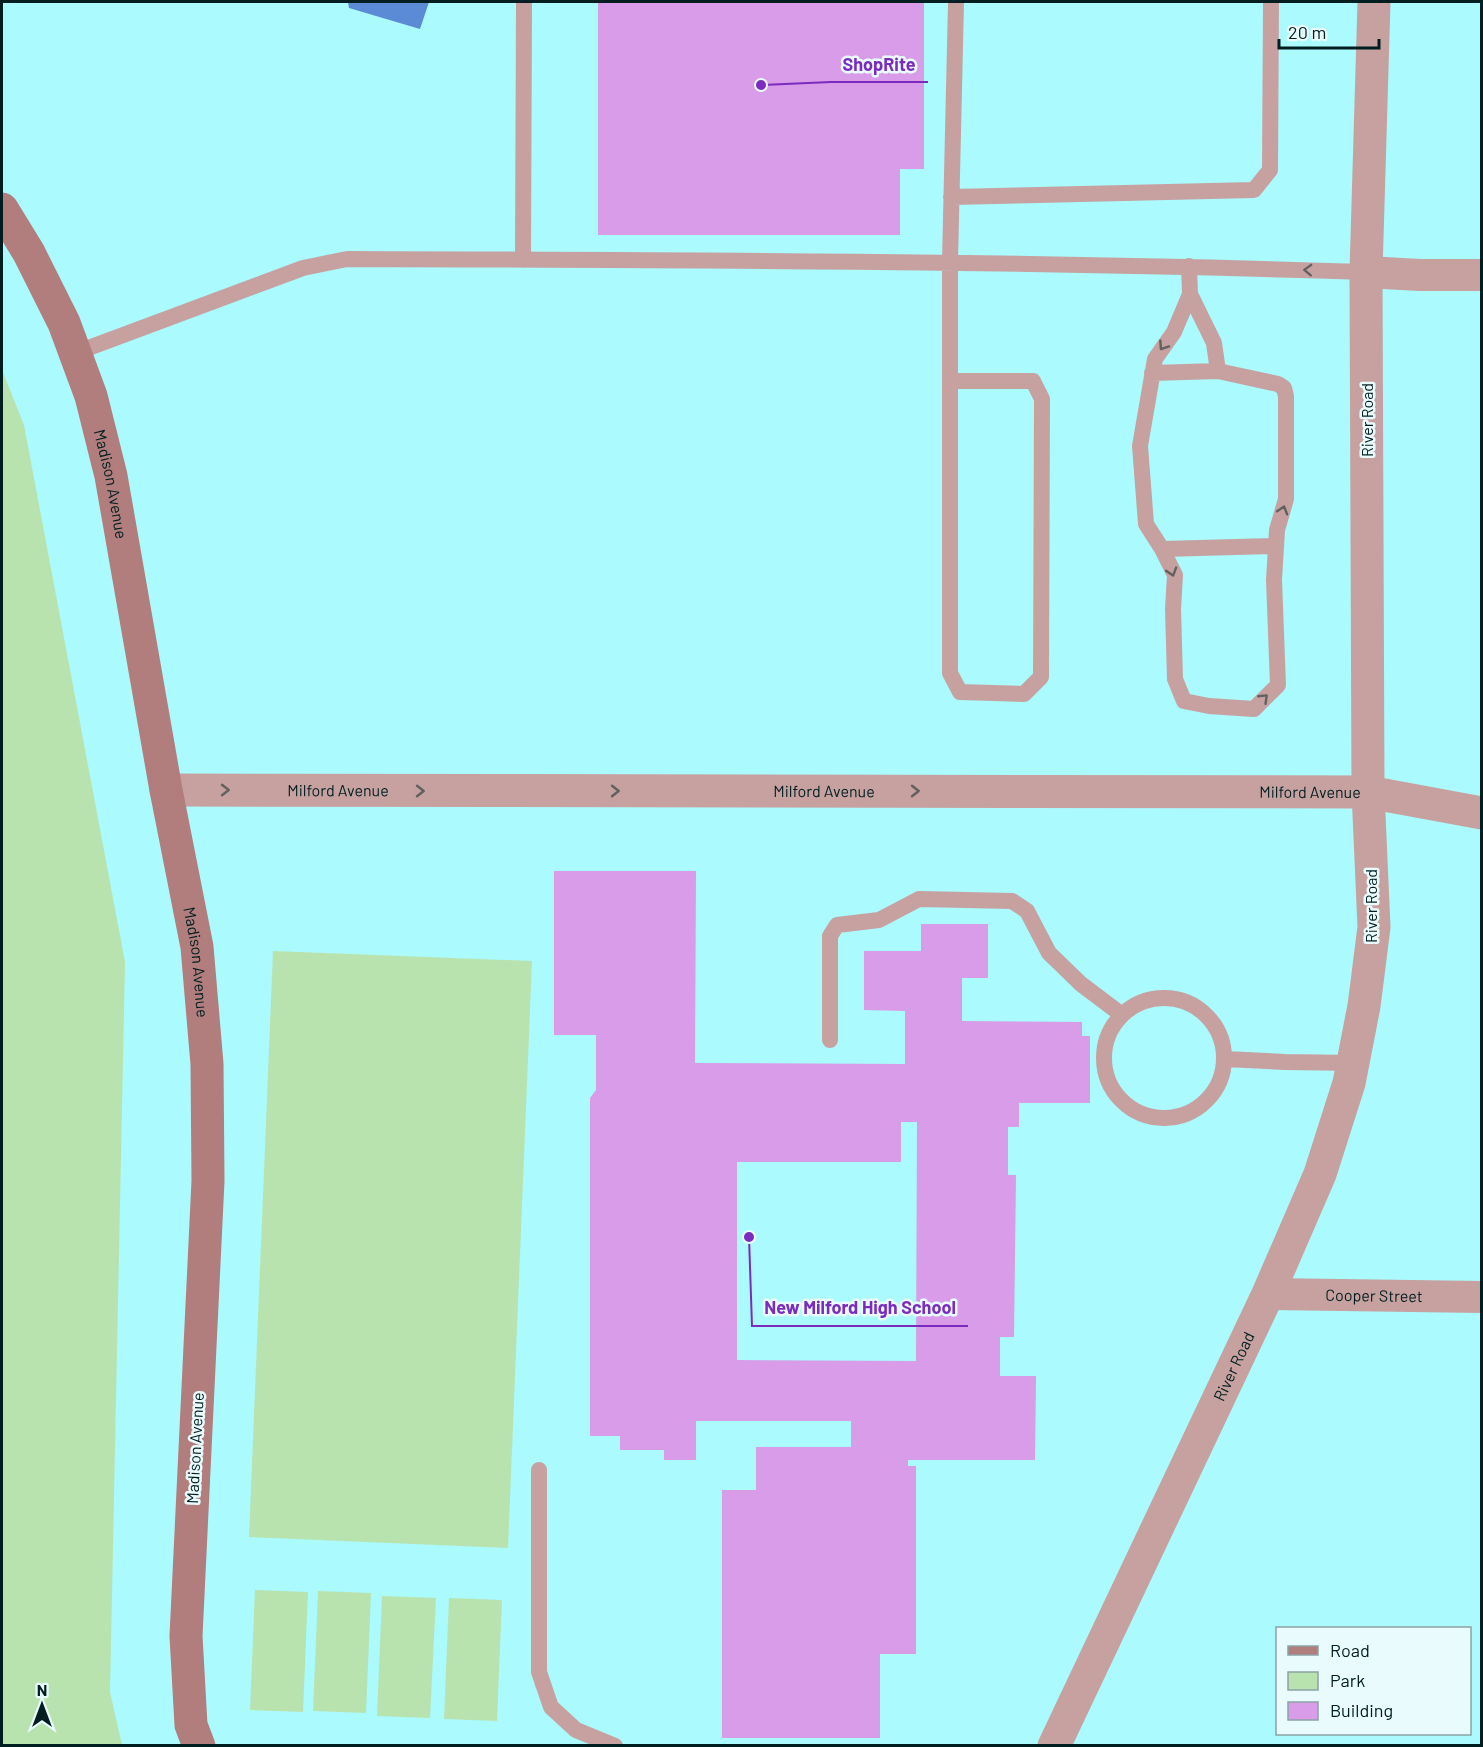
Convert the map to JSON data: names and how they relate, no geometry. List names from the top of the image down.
{
  "streets": {
    "main road": ["Madison Avenue"],
    "street": ["River Road", "Milford Avenue", "Cooper Street"]
  },
  "crossings": [
    ["River Road", "Milford Avenue"],
    ["River Road", "Cooper Street"],
    ["Madison Avenue", "Milford Avenue"]
  ],
  "one_way": ["Milford Avenue"],
  "places": ["ShopRite", "New Milford High School"],
  "legend": ["Road", "Park", "Building"],
  "scale_bar": "20 m",
  "north": "top"
}
